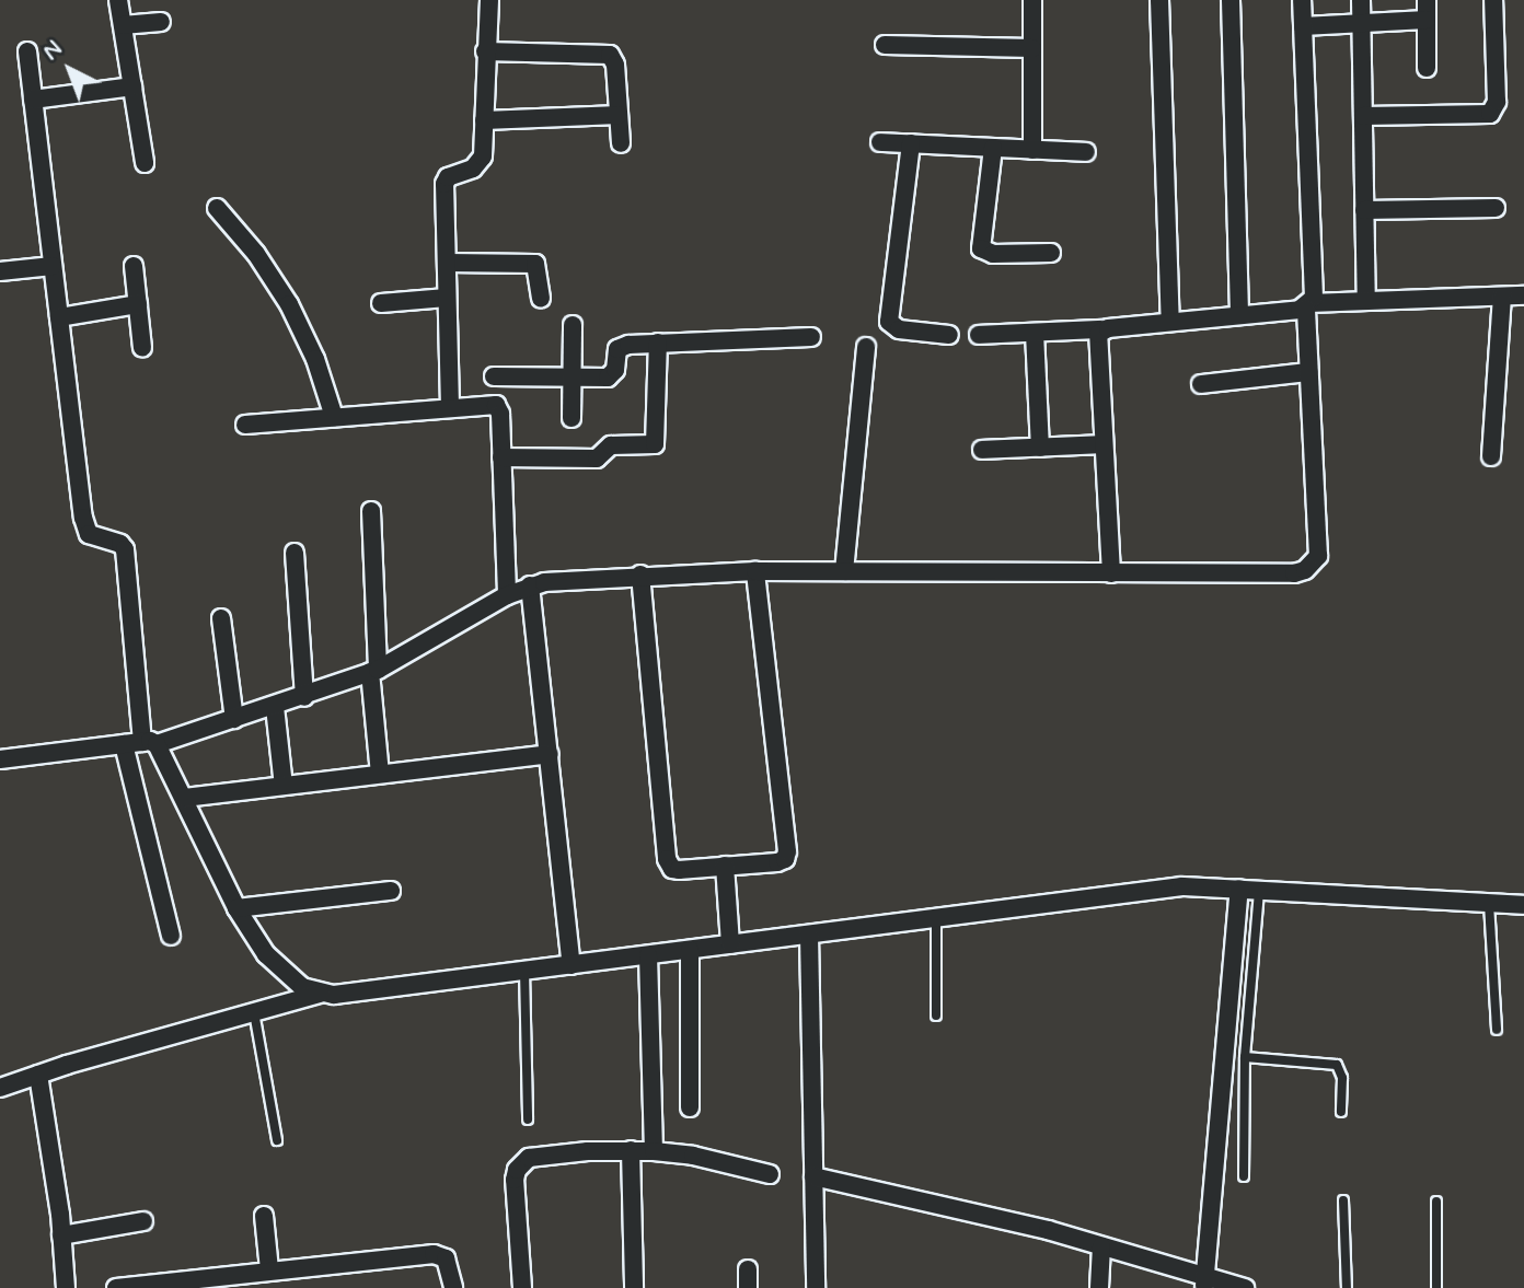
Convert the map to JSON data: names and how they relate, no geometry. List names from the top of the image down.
{
  "north": "top left"
}
